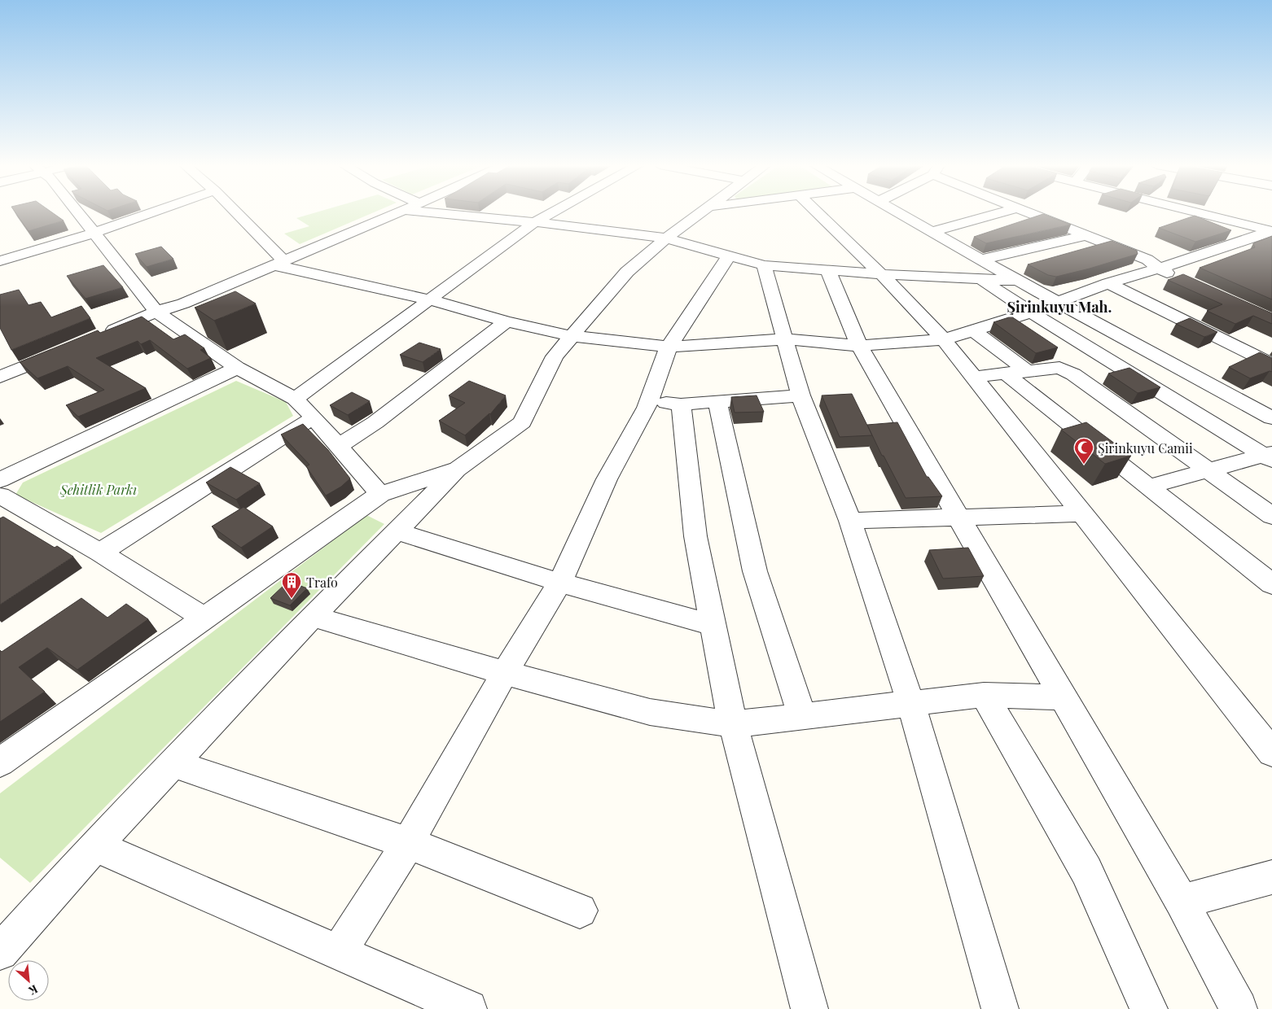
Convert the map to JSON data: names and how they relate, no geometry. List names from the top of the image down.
{
  "districts": ["Şirinkuyu Mah."],
  "parks": ["Şehitlik Parkı"],
  "places": {
    "mosque": ["Şirinkuyu Camii"],
    "building": ["Trafo"]
  },
  "north": "bottom right"
}
